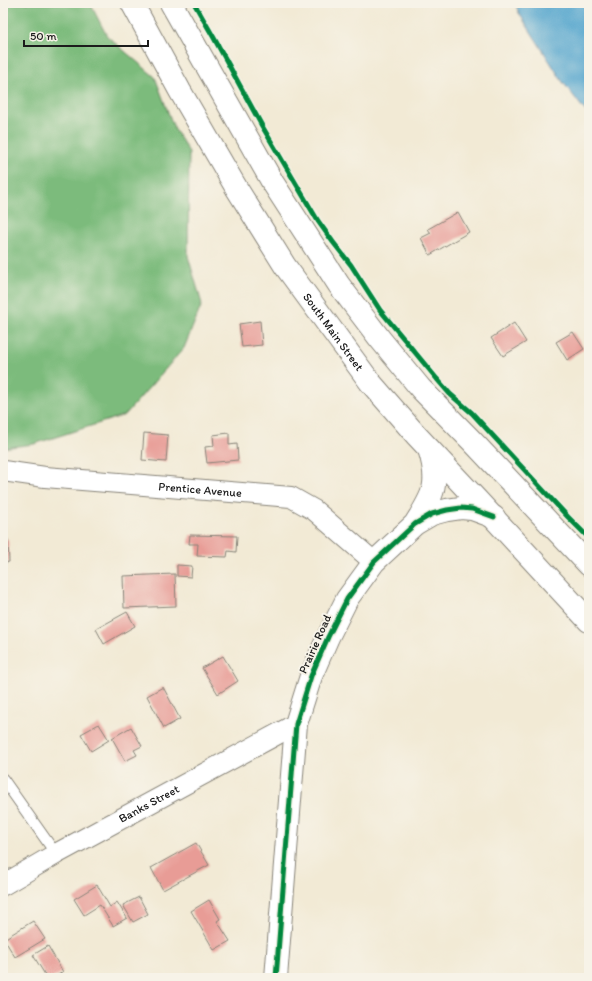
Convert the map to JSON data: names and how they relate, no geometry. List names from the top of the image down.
{
  "streets": {
    "main road": ["South Main Street", "Prairie Road"],
    "street": ["Prentice Avenue", "Banks Street"]
  },
  "crossings": [
    ["South Main Street", "Prairie Road"],
    ["Prentice Avenue", "Prairie Road"],
    ["Prairie Road", "Banks Street"]
  ],
  "scale_bar": "50 m"
}
